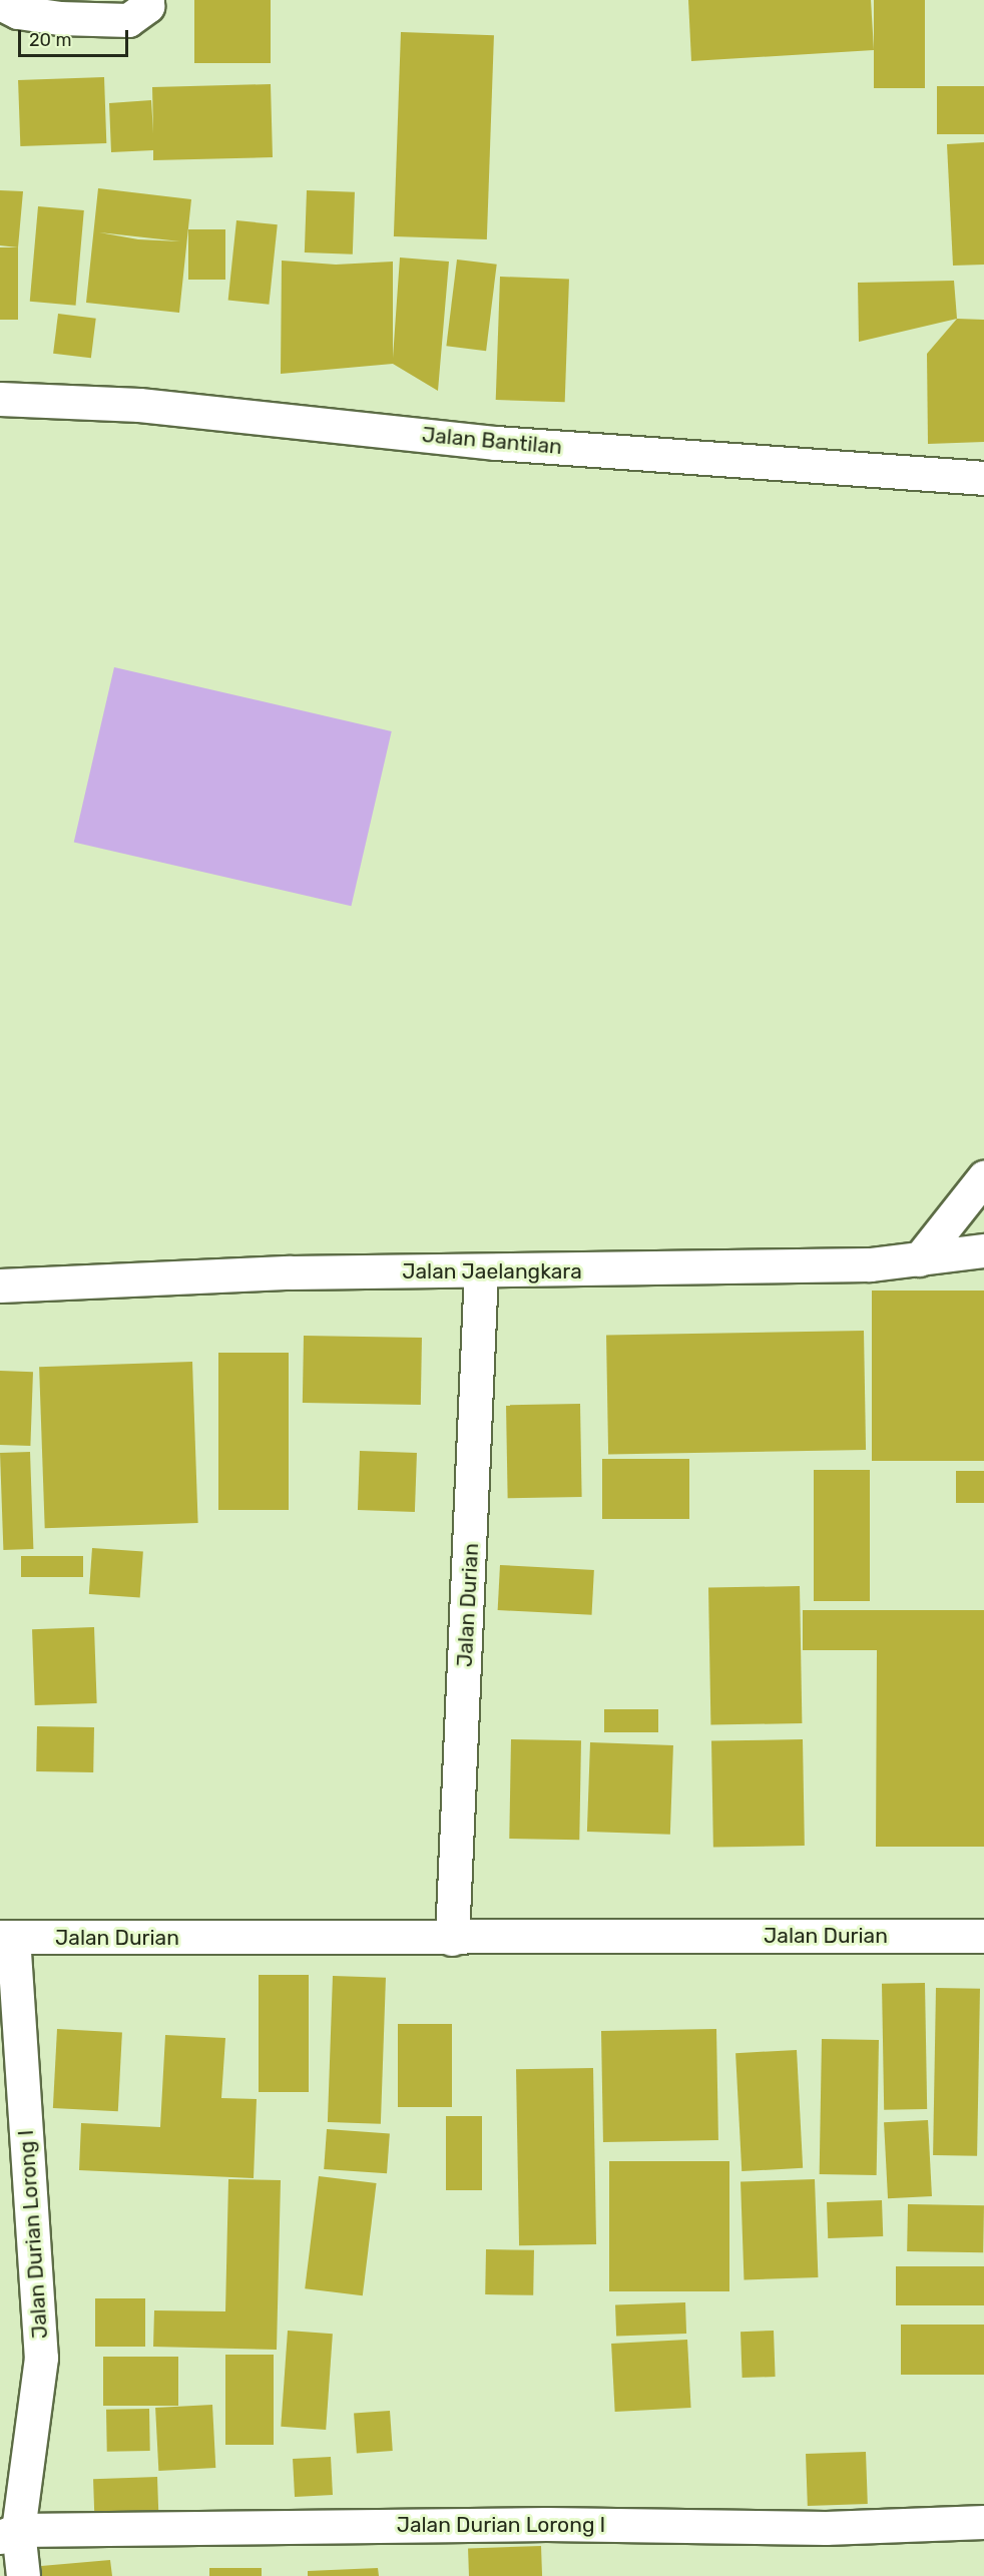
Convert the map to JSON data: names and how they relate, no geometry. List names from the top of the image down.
{
  "streets": {
    "street": [
      "Jalan Bantilan",
      "Jalan Jaelangkara",
      "Jalan Durian",
      "Jalan Durian Lorong I"
    ]
  },
  "crossings": [
    ["Jalan Jaelangkara", "Jalan Durian"],
    ["Jalan Durian", "Jalan Durian Lorong I"]
  ],
  "scale_bar": "20 m"
}
